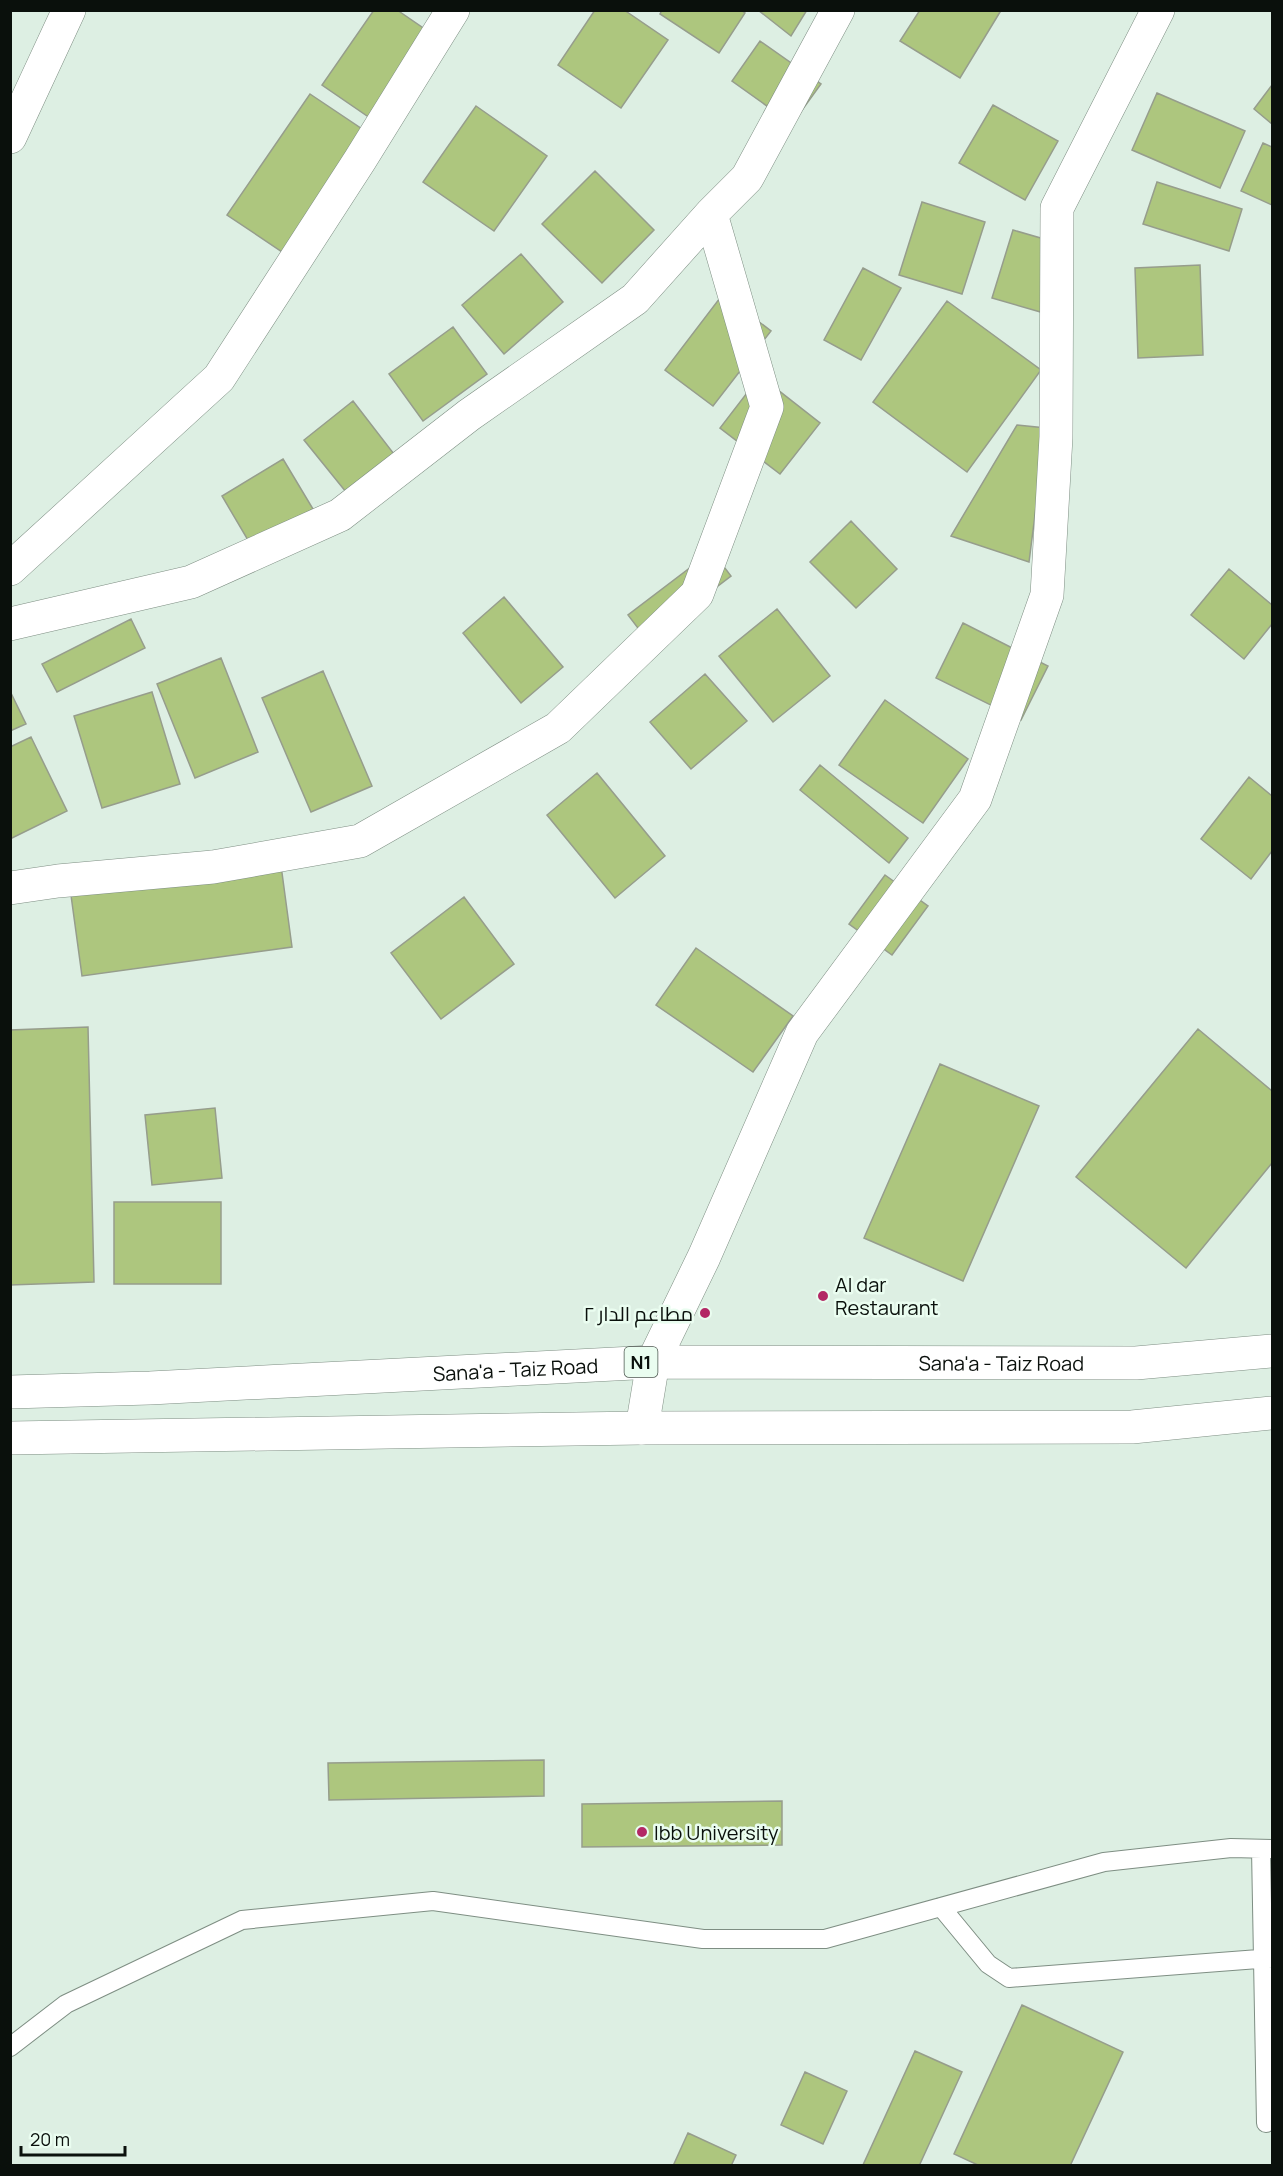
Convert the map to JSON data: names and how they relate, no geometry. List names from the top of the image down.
{
  "streets": {
    "main road": ["N1", "Sana'a - Taiz Road"]
  },
  "places": ["Al dar Restaurant", "مطاعم الدار ٢", "Ibb University"],
  "scale_bar": "20 m"
}
